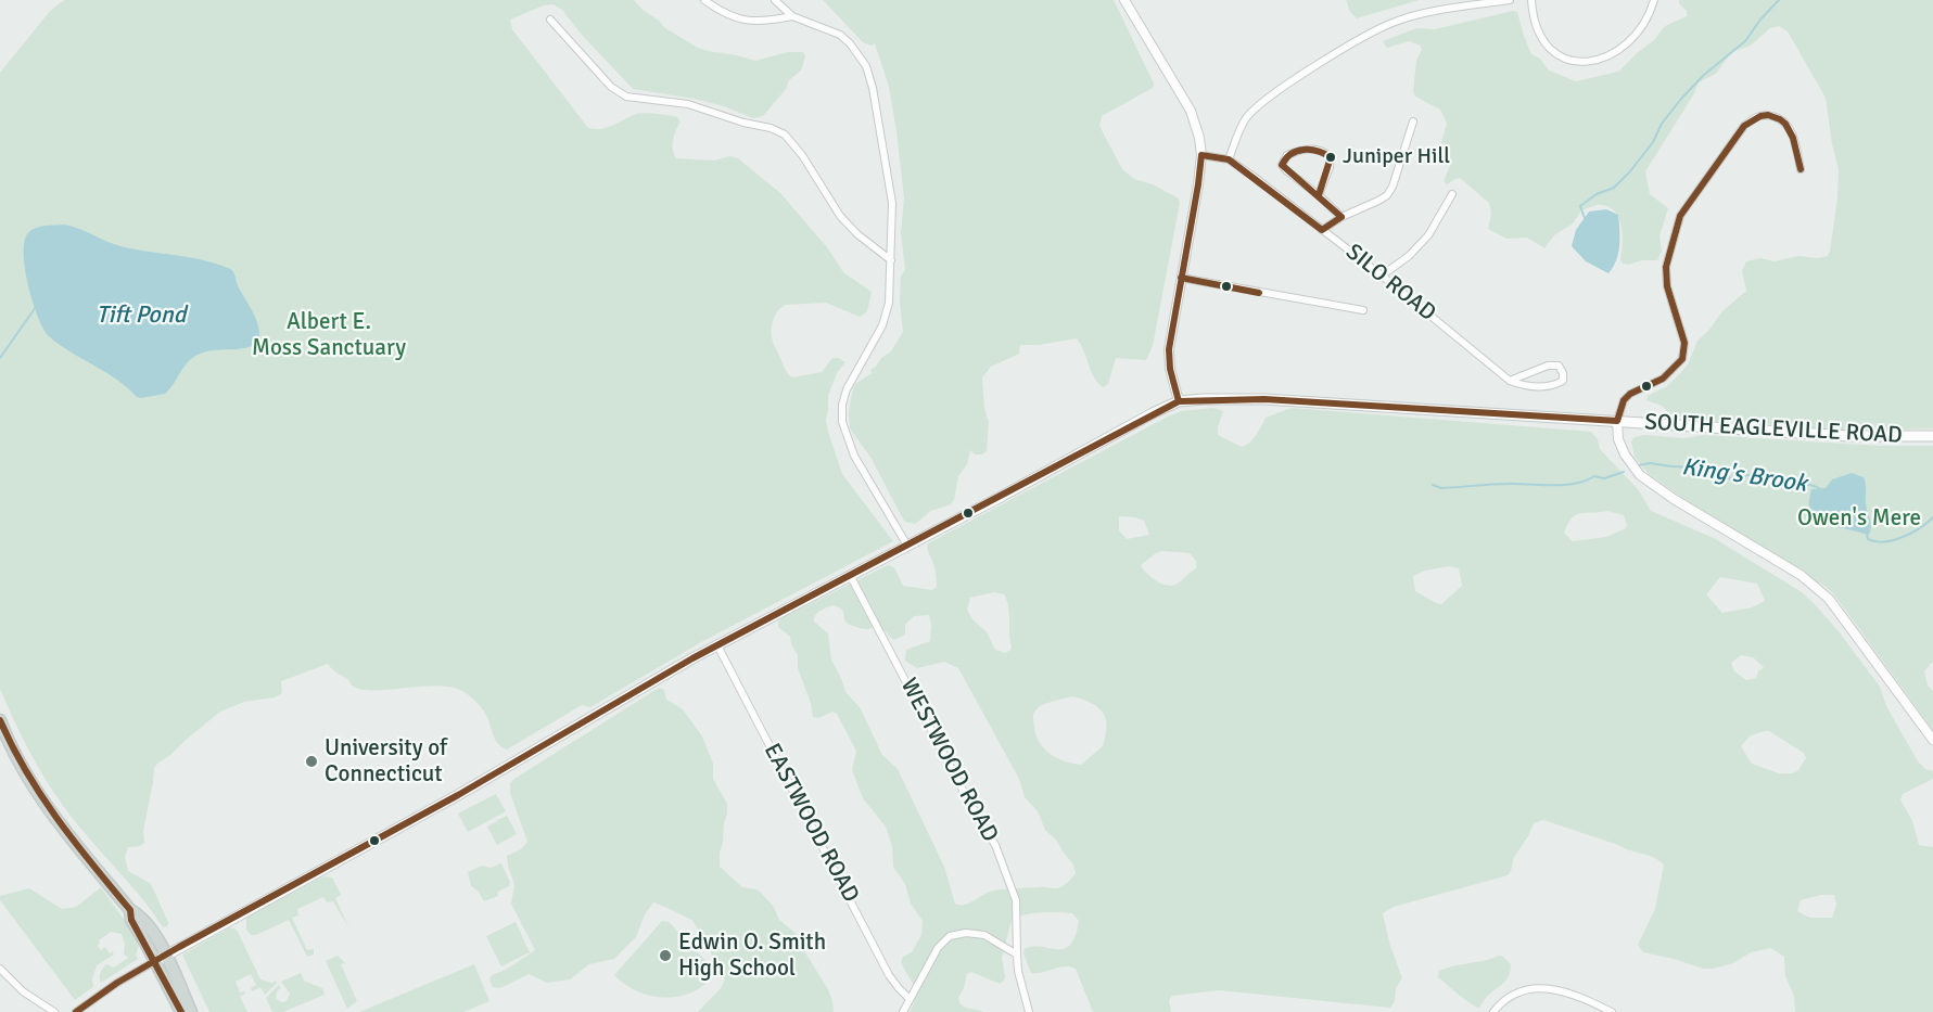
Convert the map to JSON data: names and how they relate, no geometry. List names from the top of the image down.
{
  "streets": {
    "main road": ["SOUTH EAGLEVILLE ROAD"],
    "street": ["SILO ROAD", "WESTWOOD ROAD", "EASTWOOD ROAD"]
  },
  "crossings": [
    ["SOUTH EAGLEVILLE ROAD", "WESTWOOD ROAD"],
    ["SOUTH EAGLEVILLE ROAD", "EASTWOOD ROAD"]
  ],
  "water": ["Tift Pond", "King's Brook"],
  "parks": ["Albert E. Moss Sanctuary", "Owen's Mere"],
  "places": ["Juniper Hill", "University of Connecticut", "Edwin O. Smith High School"]
}
